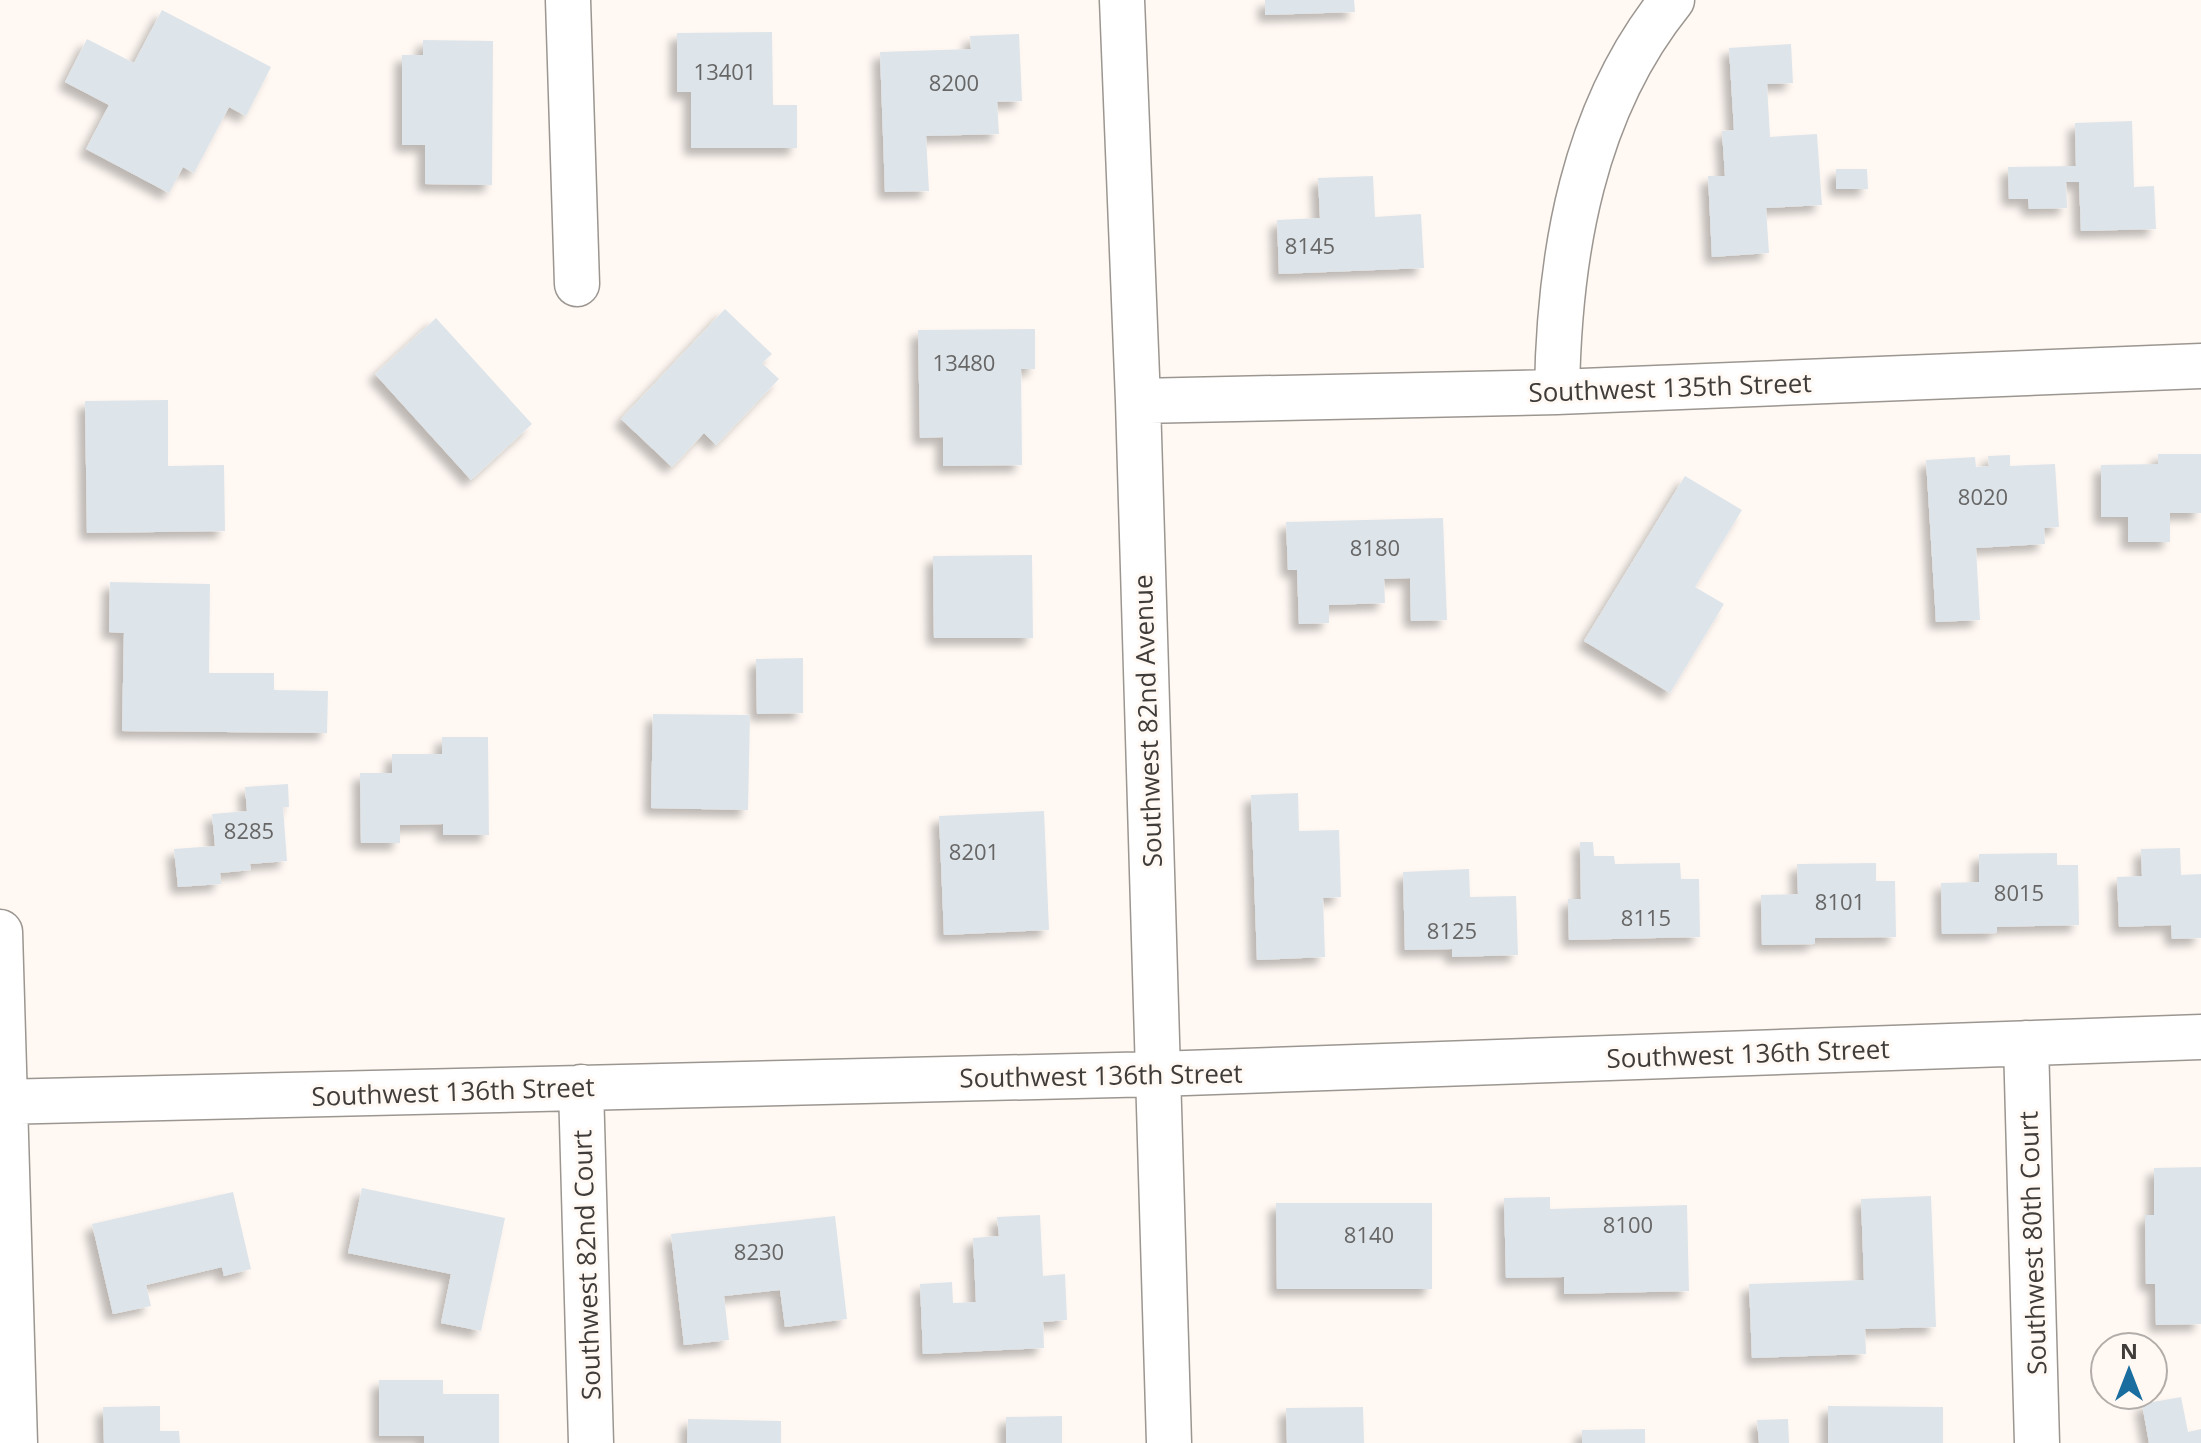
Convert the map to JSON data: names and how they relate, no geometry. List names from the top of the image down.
{
  "streets": {
    "street": [
      "Southwest 135th Street",
      "Southwest 82nd Avenue",
      "Southwest 136th Street",
      "Southwest 80th Court",
      "Southwest 82nd Court"
    ]
  },
  "crossings": [
    ["Southwest 135th Street", "Southwest 82nd Avenue"],
    ["Southwest 82nd Avenue", "Southwest 136th Street"],
    ["Southwest 136th Street", "Southwest 80th Court"],
    ["Southwest 136th Street", "Southwest 82nd Court"]
  ],
  "house_numbers": [
    "13401",
    "8200",
    "8145",
    "13480",
    "8020",
    "8180",
    "8285",
    "8201",
    "8015",
    "8101",
    "8115",
    "8125",
    "8100",
    "8140",
    "8230"
  ],
  "north": "top"
}
